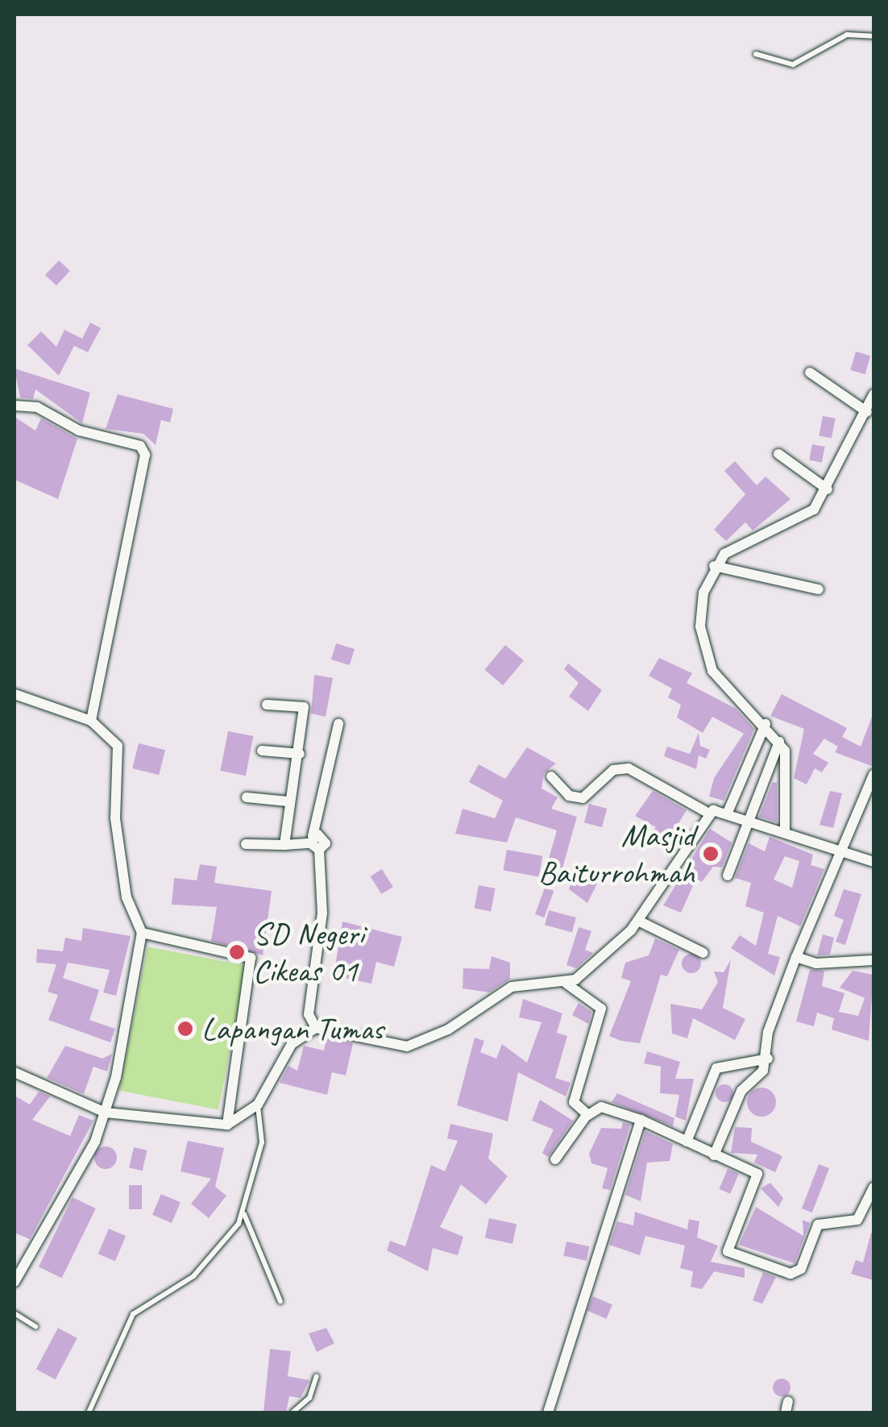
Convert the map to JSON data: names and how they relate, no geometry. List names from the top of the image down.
{
  "places": ["Masjid Baiturrohmah", "SD Negeri Cikeas 01", "Lapangan Tumas"]
}
